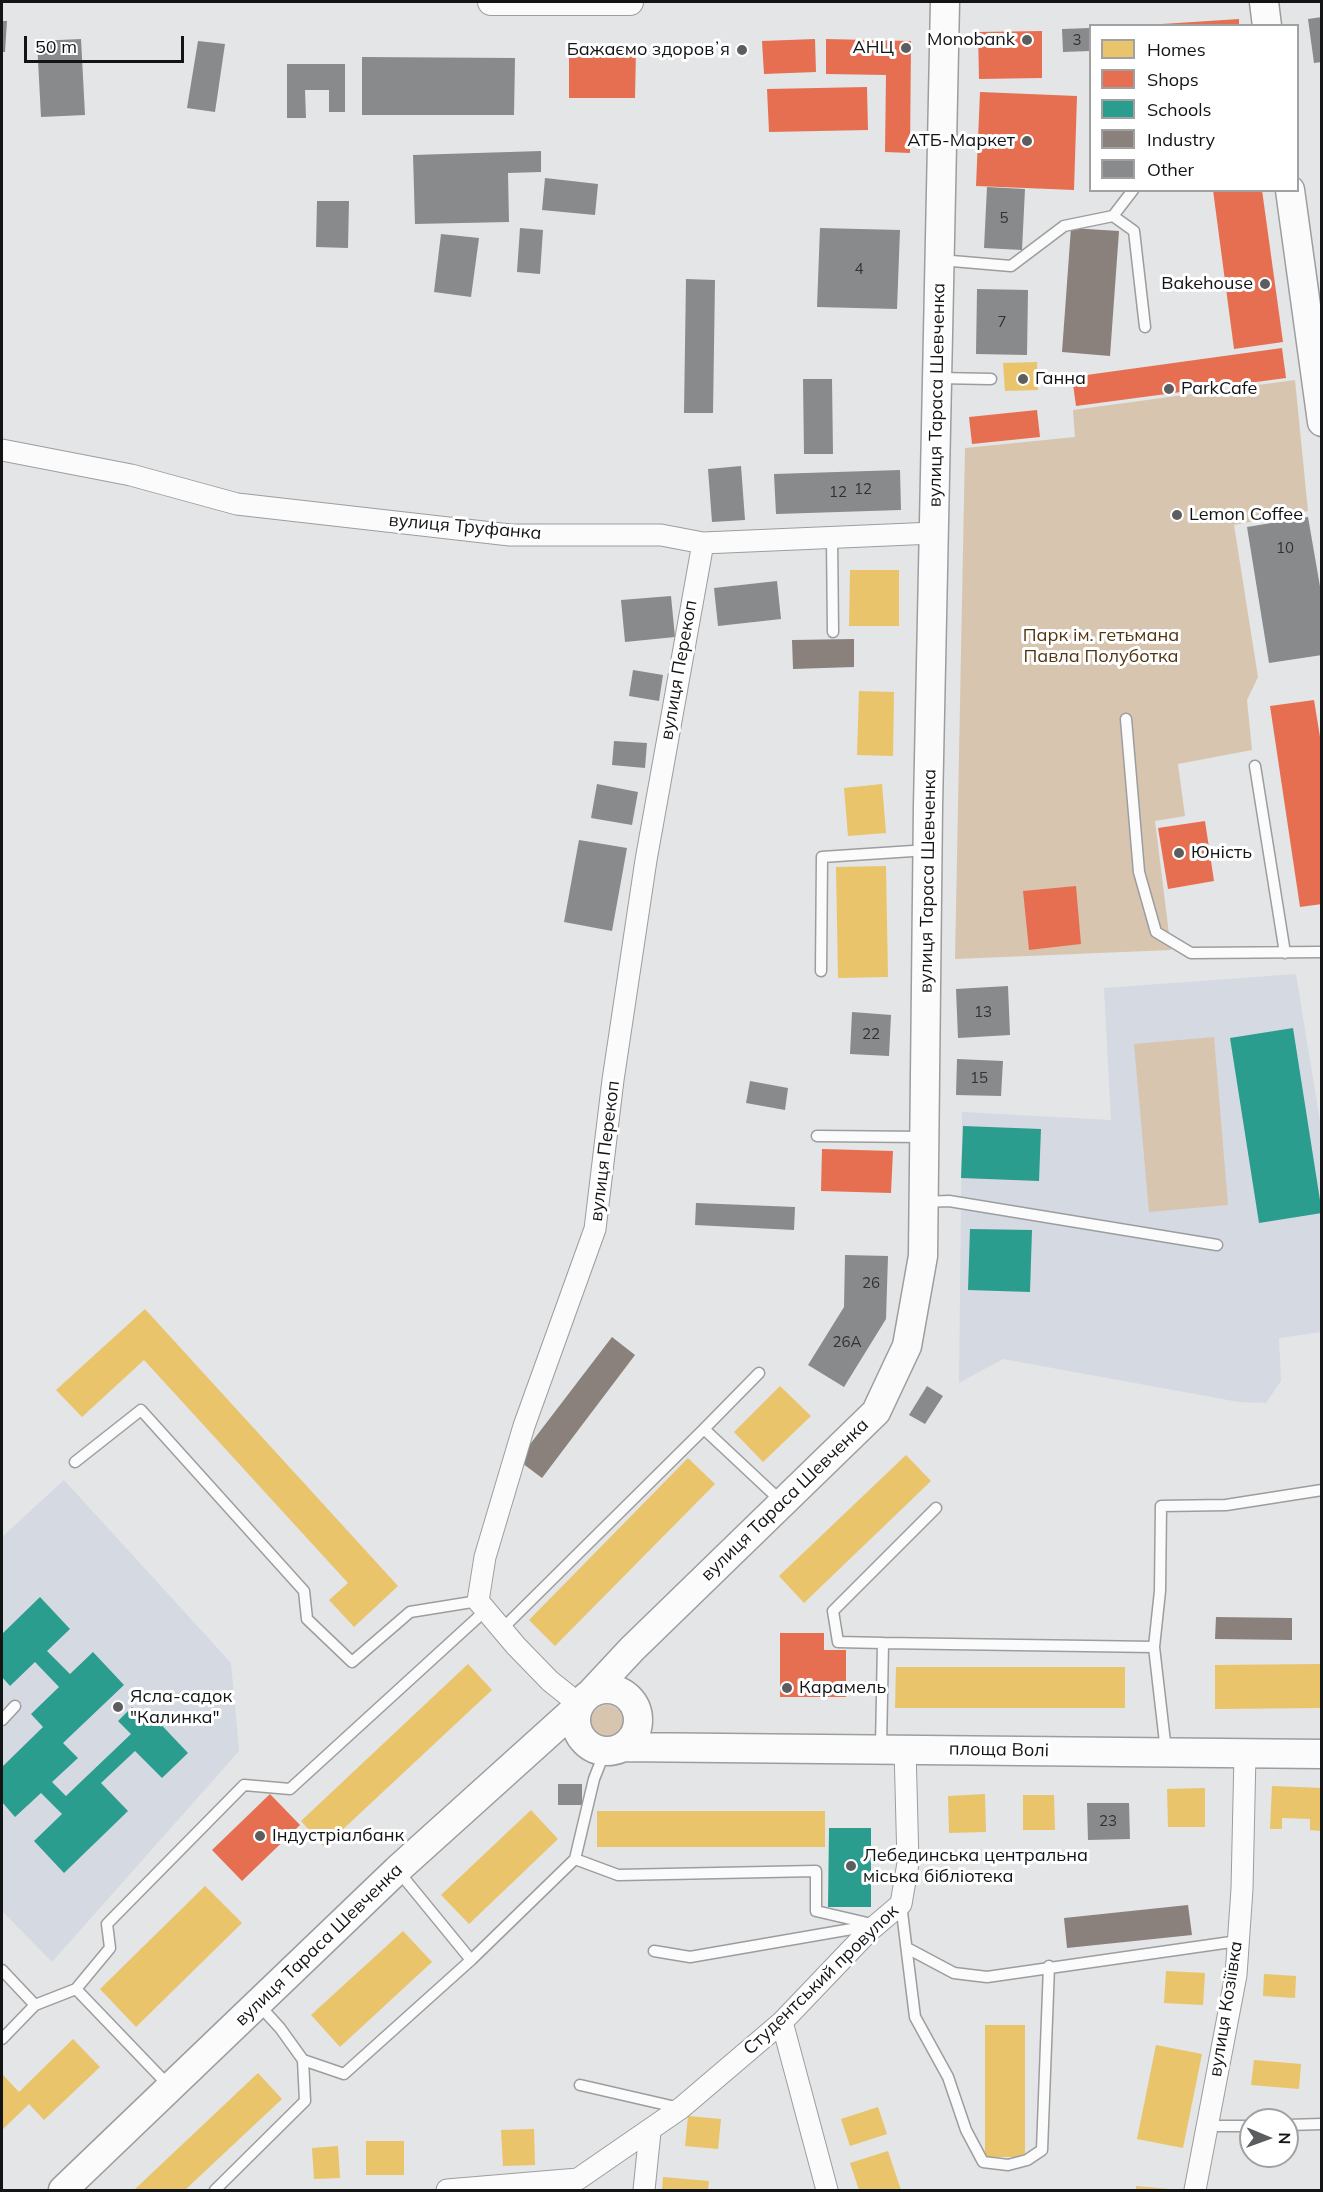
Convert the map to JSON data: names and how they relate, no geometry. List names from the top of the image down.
{
  "streets": {
    "main road": ["вулиця Тараса Шевченка", "площа Волі"],
    "street": [
      "вулиця Труфанка",
      "вулиця Перекоп",
      "Студентський провулок",
      "вулиця Козіївка"
    ]
  },
  "crossings": [
    ["вулиця Тараса Шевченка", "вулиця Труфанка"],
    ["вулиця Тараса Шевченка", "площа Волі"],
    ["вулиця Труфанка", "вулиця Перекоп"],
    ["площа Волі", "Студентський провулок"],
    ["площа Волі", "вулиця Козіївка"]
  ],
  "parks": ["Парк ім. гетьмана Павла Полуботка"],
  "places": [
    "Monobank",
    "АНЦ",
    "Бажаємо здоровʼя",
    "АТБ-Маркет",
    "Bakehouse",
    "Ганна",
    "ParkCafe",
    "Lemon Coffee",
    "Юність",
    "Карамель",
    "Ясла-садок \"Калинка\"",
    "Індустріалбанк",
    "Лебединська центральна міська бібліотека"
  ],
  "house_numbers": [
    "3",
    "5",
    "4",
    "7",
    "12",
    "12",
    "10",
    "13",
    "22",
    "15",
    "26",
    "26А",
    "23"
  ],
  "legend": [
    "Homes",
    "Shops",
    "Schools",
    "Industry",
    "Other"
  ],
  "scale_bar": "50 m",
  "north": "right"
}
